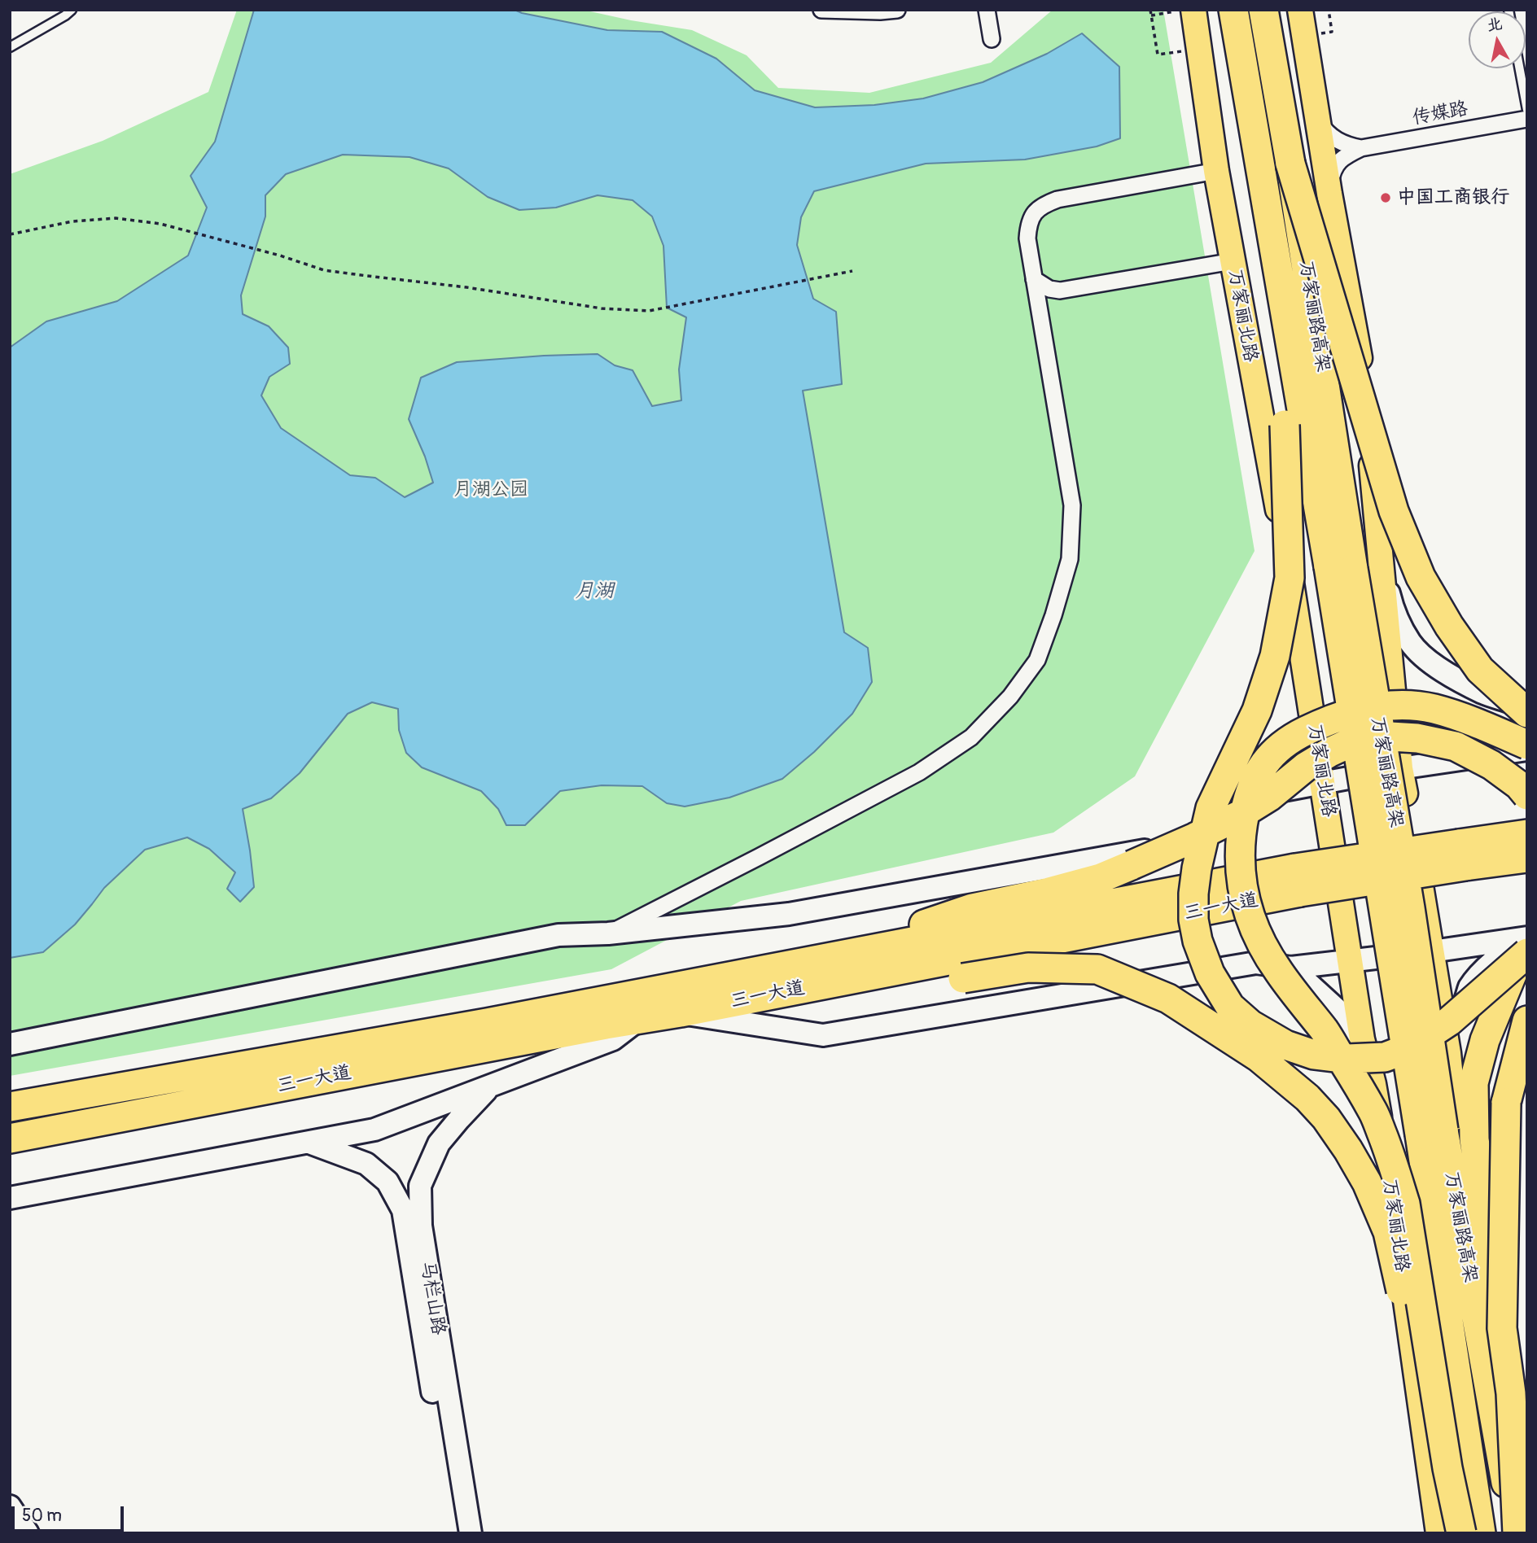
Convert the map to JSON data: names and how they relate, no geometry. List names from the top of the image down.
{
  "streets": {
    "highway": ["万家丽路高架", "三一大道"],
    "main road": ["万家丽北路", "马栏山路"],
    "street": ["传媒路"]
  },
  "water": ["月湖"],
  "parks": ["月湖公园"],
  "places": ["中国工商银行"],
  "scale_bar": "50 m",
  "north": "top"
}
